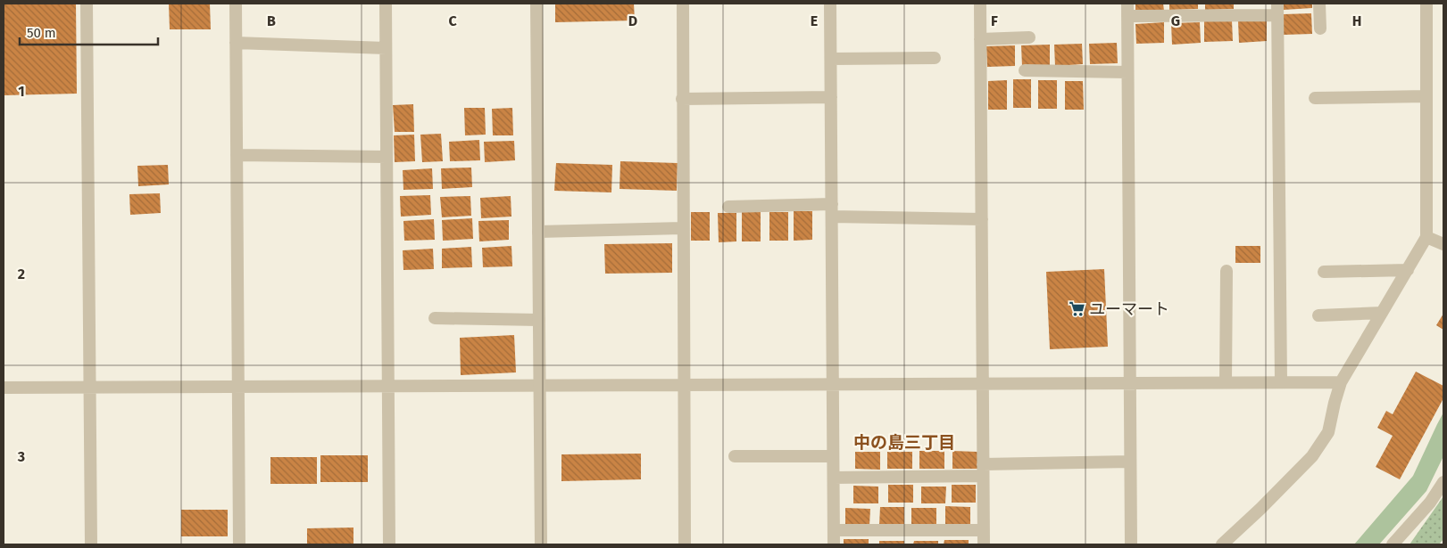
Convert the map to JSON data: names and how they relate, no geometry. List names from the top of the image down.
{
  "districts": ["中の島三丁目"],
  "places": {
    "supermarket": ["ユーマート"]
  },
  "scale_bar": "50 m",
  "grid": {
    "columns": [
      "B",
      "C",
      "D",
      "E",
      "F",
      "G",
      "H"
    ],
    "rows": ["1", "2", "3"]
  }
}
